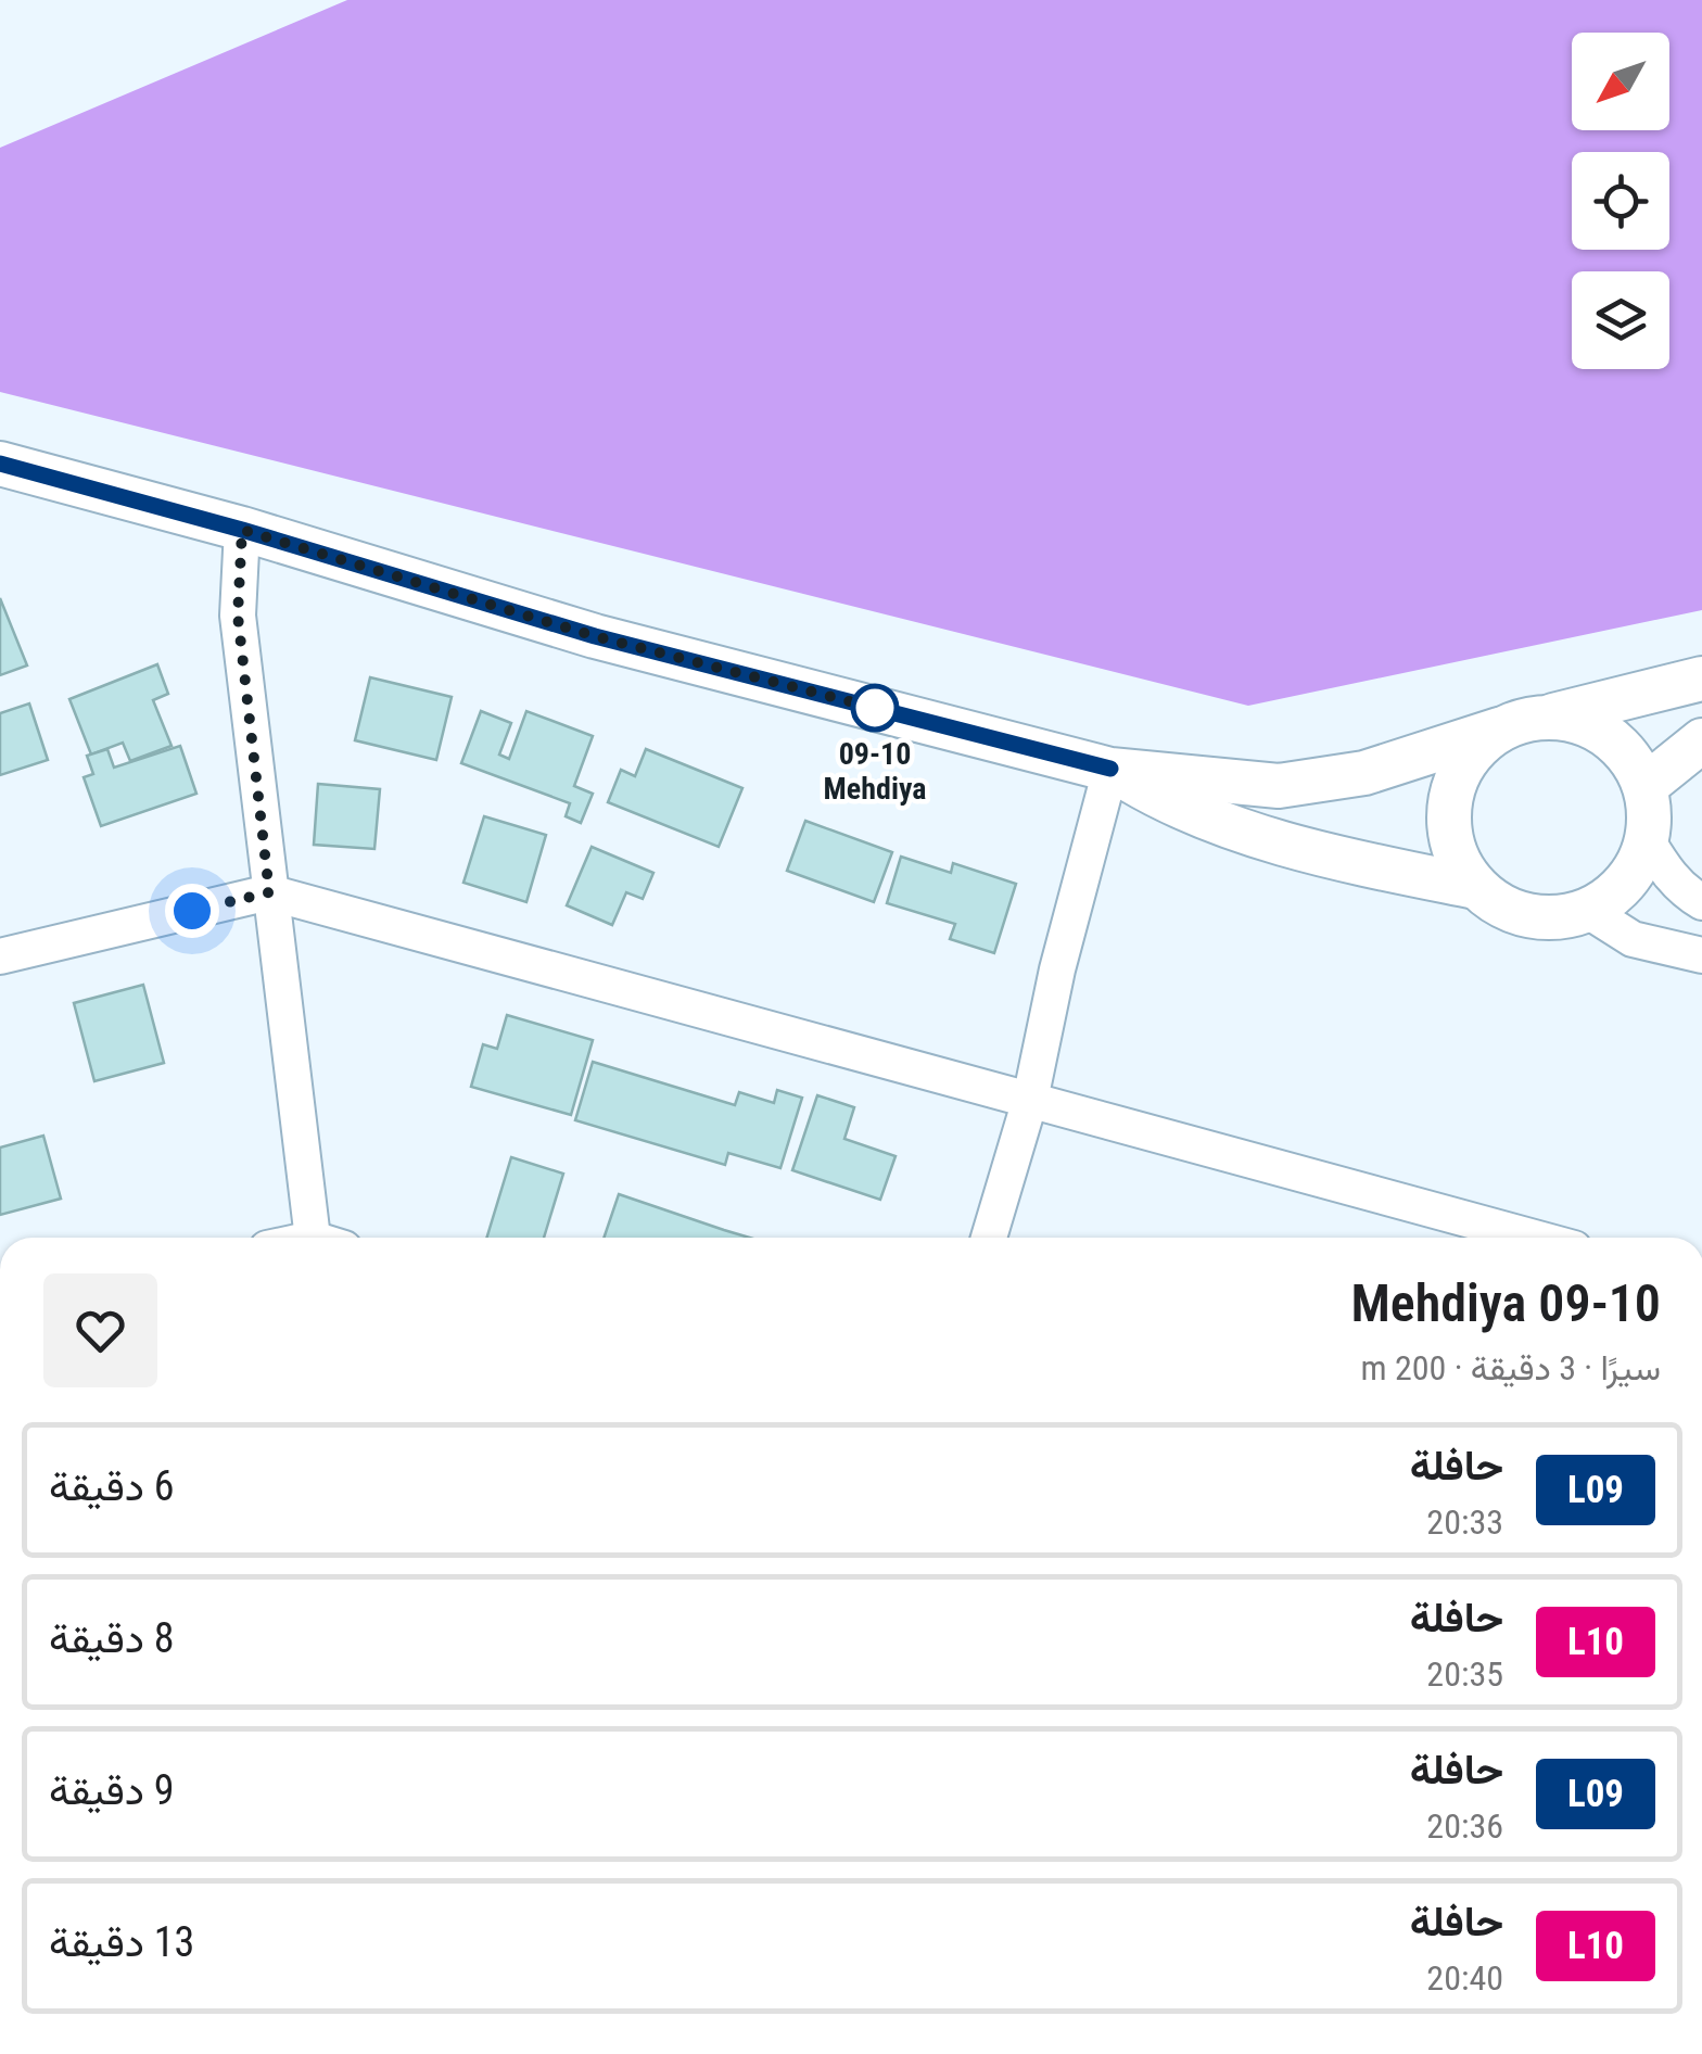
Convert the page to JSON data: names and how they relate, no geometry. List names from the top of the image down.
{
  "places": ["09-10 Mehdiya"],
  "lines": ["bus line L09"],
  "north": "bottom left",
  "page": {
    "heading": ["09-10 Mehdiya", "سيرًا · 3 دقيقة · 200 m"],
    "list": [
      {
        "mark": "L09",
        "name": "حافلة",
        "note": "20:33",
        "value": "6 دقيقة"
      },
      {
        "mark": "L10",
        "name": "حافلة",
        "note": "20:35",
        "value": "8 دقيقة"
      },
      {
        "mark": "L09",
        "name": "حافلة",
        "note": "20:36",
        "value": "9 دقيقة"
      },
      {
        "mark": "L10",
        "name": "حافلة",
        "note": "20:40",
        "value": "13 دقيقة"
      }
    ]
  }
}
